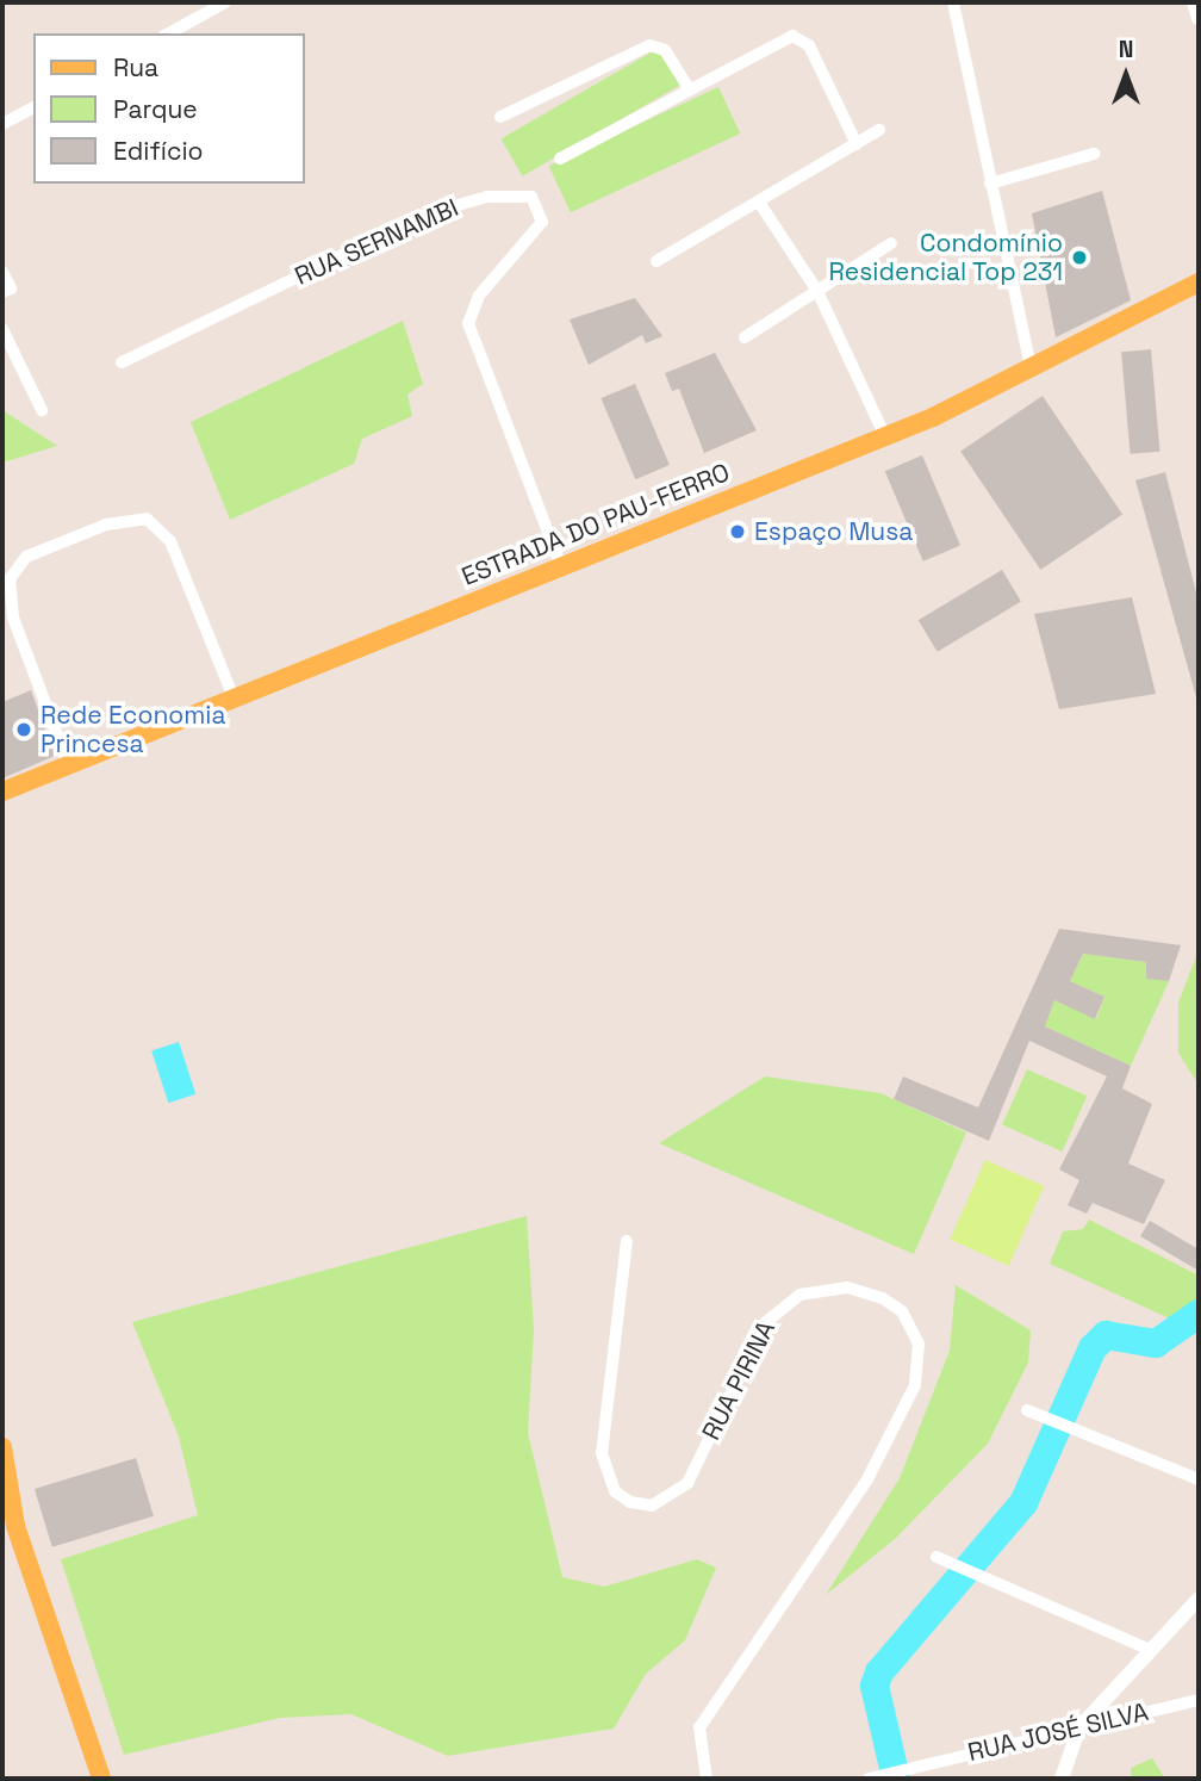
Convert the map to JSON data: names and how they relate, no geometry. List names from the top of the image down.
{
  "streets": {
    "main road": ["ESTRADA DO PAU-FERRO"],
    "street": ["RUA SERNAMBI", "RUA PIRINA", "RUA JOSÉ SILVA"]
  },
  "crossings": [
    ["RUA SERNAMBI", "ESTRADA DO PAU-FERRO"]
  ],
  "places": ["Condomínio Residencial Top 231", "Espaço Musa", "Rede Economia Princesa"],
  "legend": ["Rua", "Parque", "Edifício"],
  "north": "top"
}
